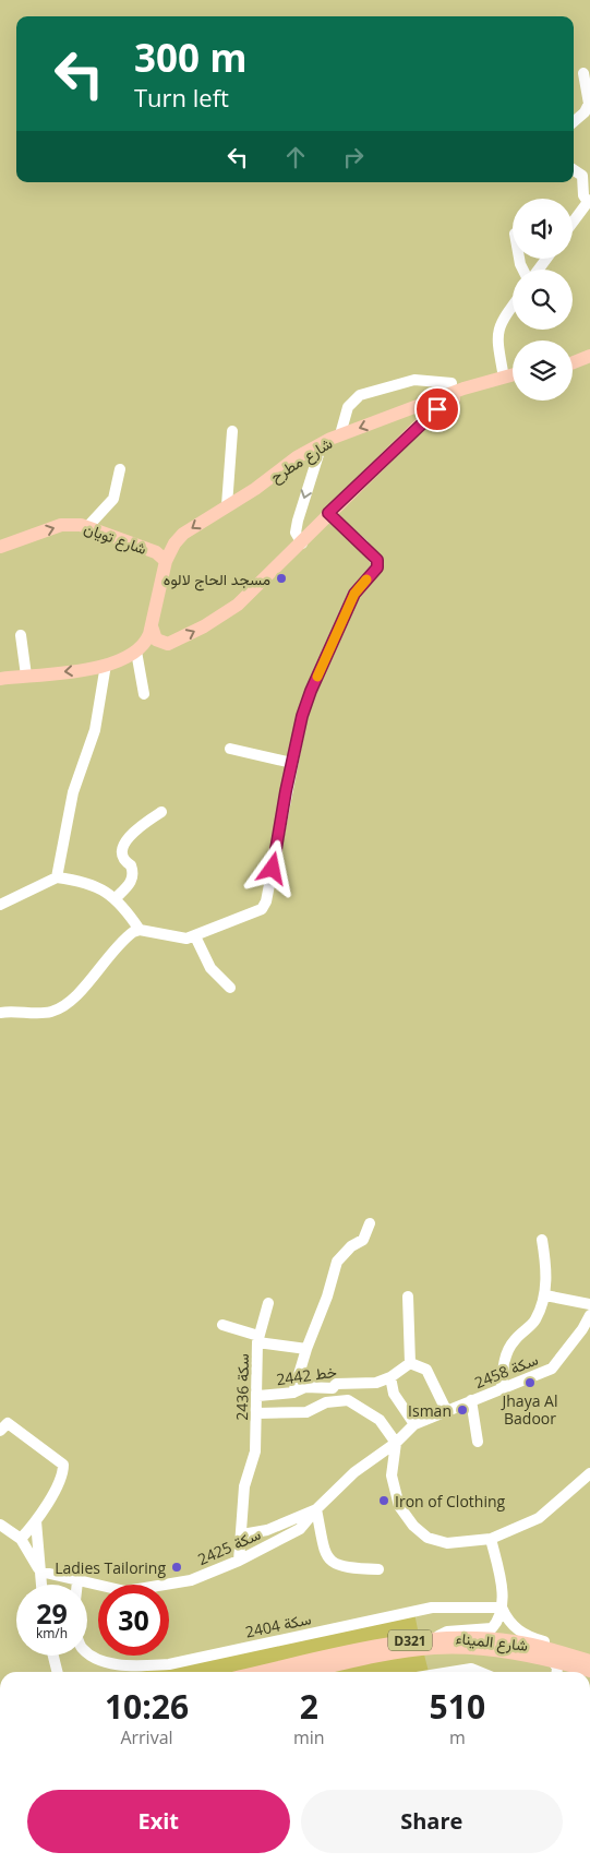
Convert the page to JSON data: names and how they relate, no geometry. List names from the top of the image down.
{
  "streets": {
    "main road": [
      "شارع مطرح",
      "شارع تويان",
      "D321",
      "شارع الميناء"
    ],
    "street": [
      "سكة 2458",
      "2442 خط",
      "سكة 2436",
      "سكة 2425",
      "سكة 2404"
    ]
  },
  "crossings": [
    ["شارع مطرح", "شارع تويان"],
    ["سكة 2458", "سكة 2425"],
    ["2442 خط", "سكة 2436"],
    ["سكة 2436", "سكة 2425"]
  ],
  "one_way": ["شارع تويان"],
  "places": [
    "مسجد الحاج لالوه",
    "Jhaya Al Badoor",
    "Isman",
    "Iron of Clothing",
    "Ladies Tailoring"
  ],
  "page": {
    "turn": ["300 m", "Turn left"],
    "speed": "29 km/h",
    "limit": "30",
    "eta": [
      "10:26",
      "Arrival",
      "2",
      "min",
      "510",
      "m"
    ],
    "buttons": ["Exit", "Share"]
  }
}
